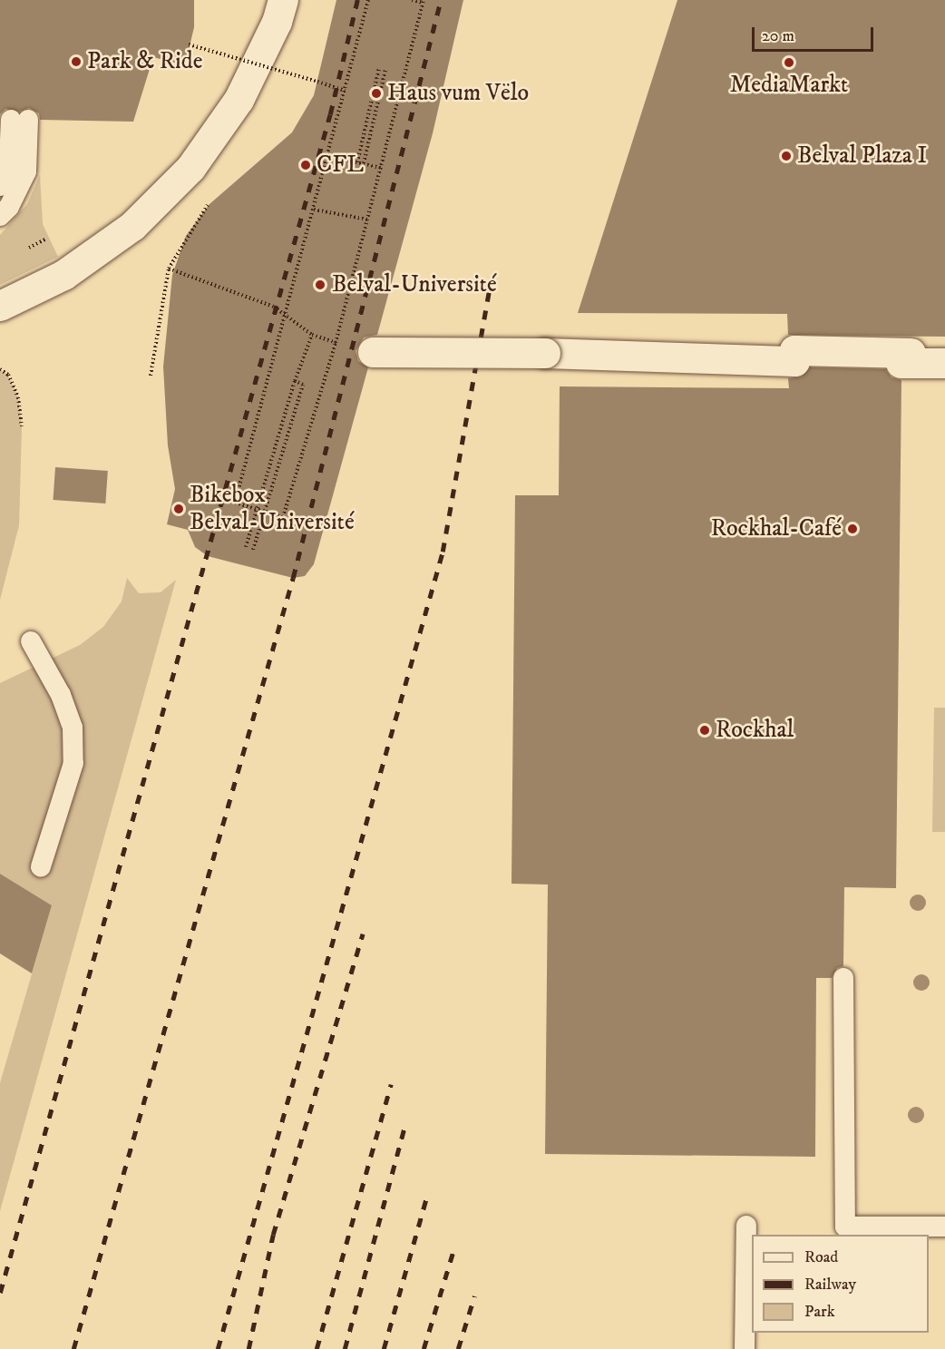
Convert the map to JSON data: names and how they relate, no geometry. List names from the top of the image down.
{
  "places": [
    "Park & Ride",
    "MediaMarkt",
    "Haus vum Vëlo",
    "Belval Plaza I",
    "CFL",
    "Belval-Université",
    "Bikebox Belval-Université",
    "Rockhal-Café",
    "Rockhal"
  ],
  "legend": ["Road", "Railway", "Park"],
  "scale_bar": "20 m"
}
